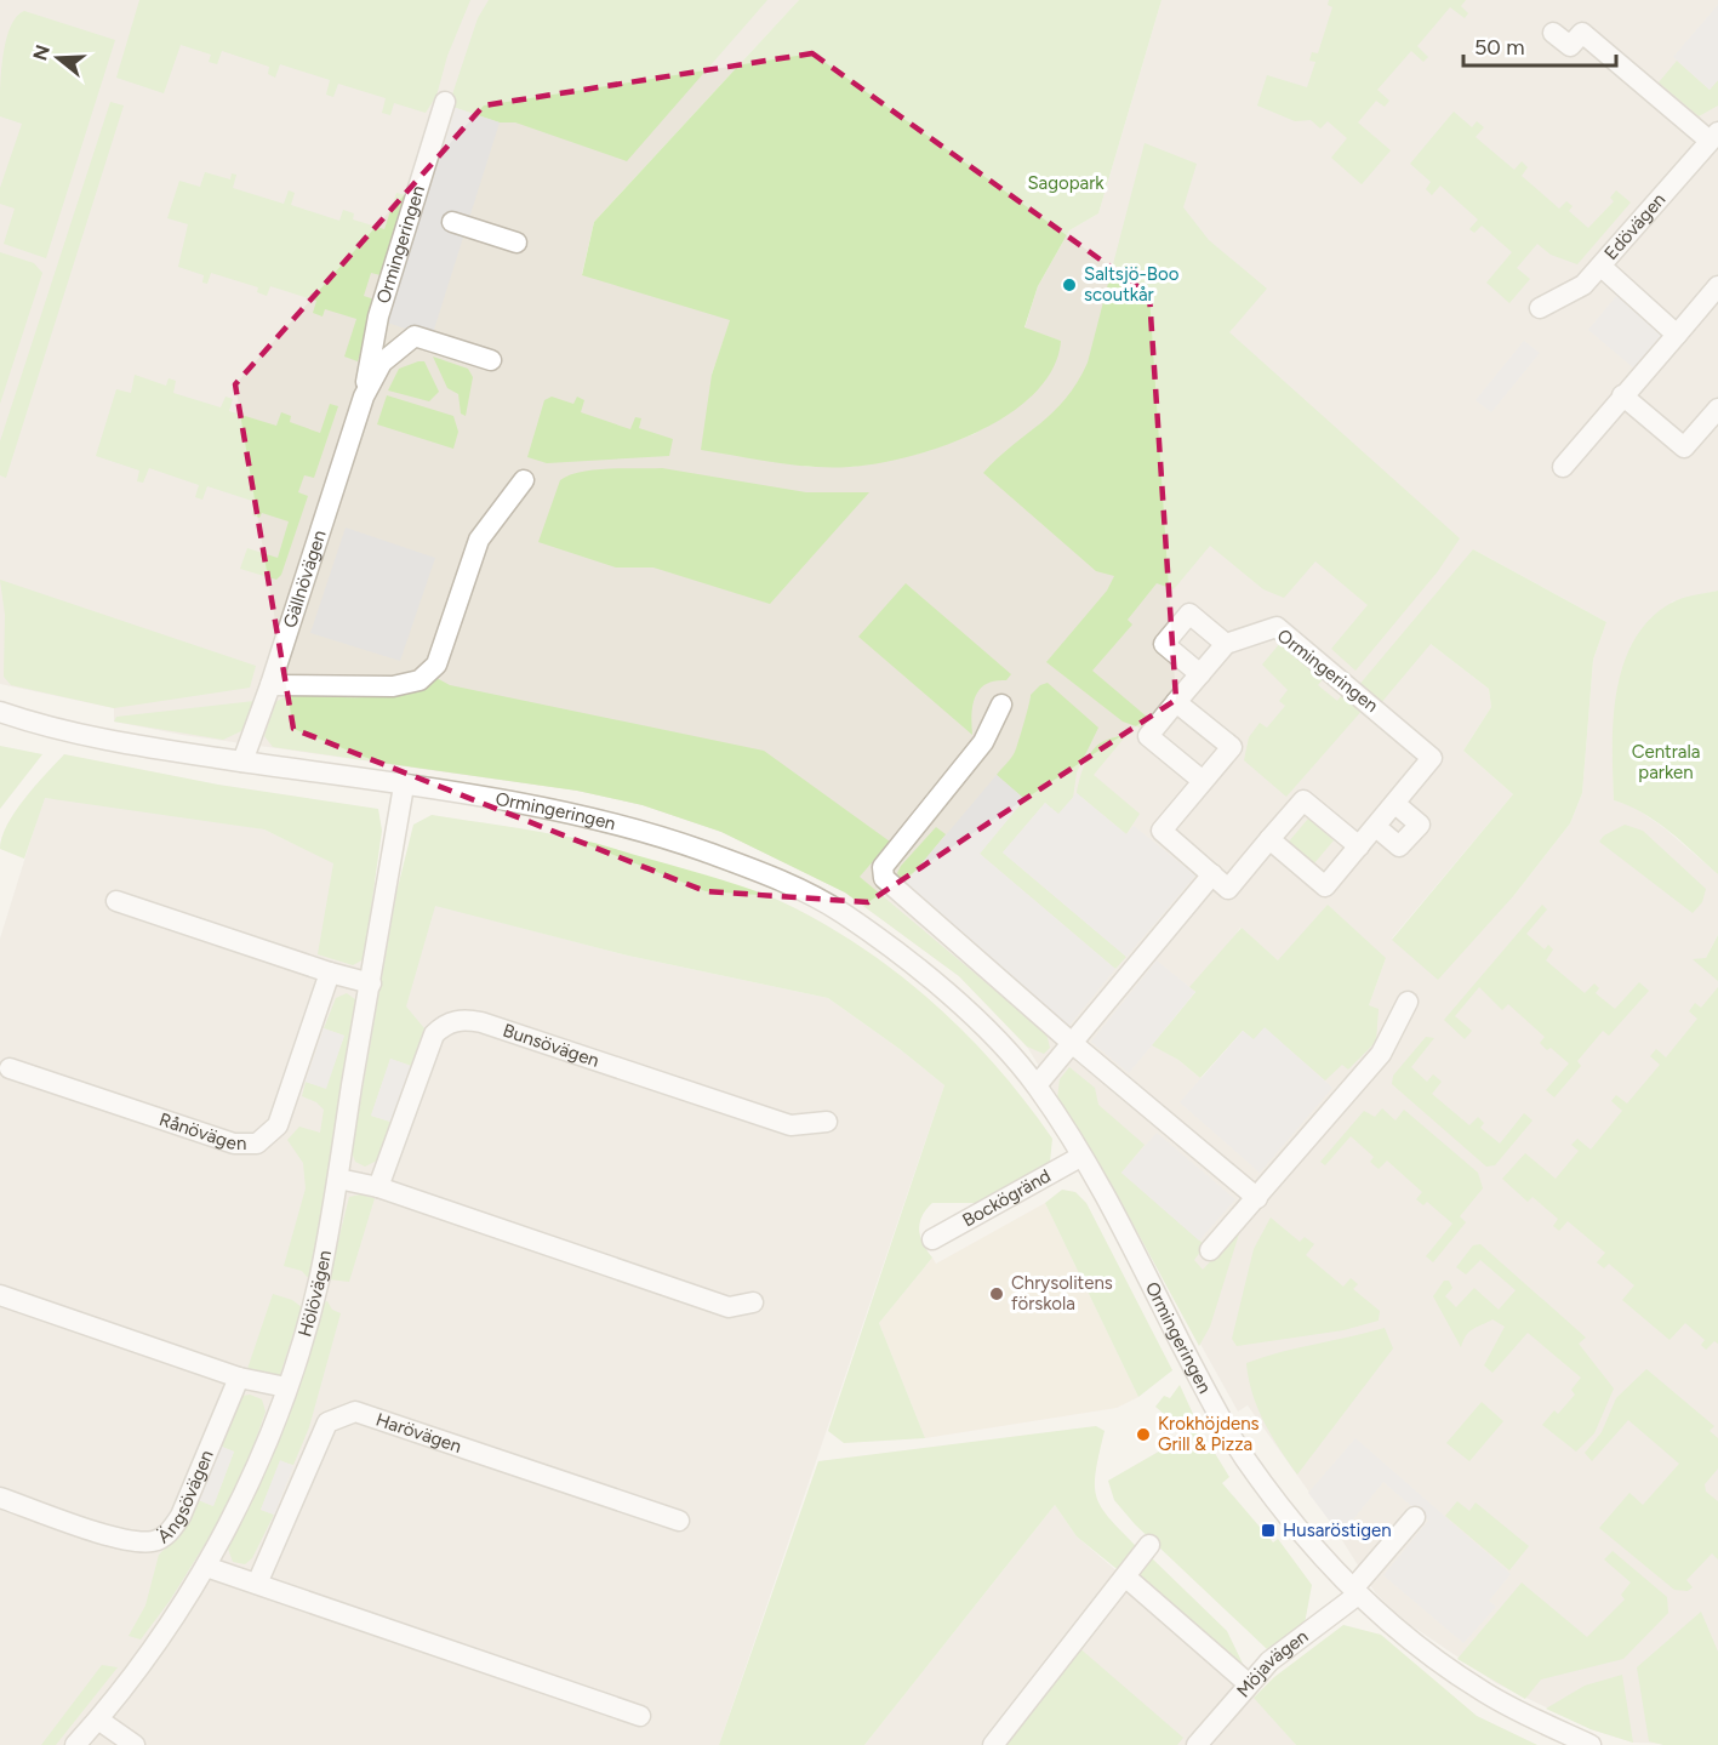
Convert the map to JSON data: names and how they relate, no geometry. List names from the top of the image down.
{
  "streets": {
    "street": [
      "Edövägen",
      "Ormingeringen",
      "Gällnövägen",
      "Bunsövägen",
      "Rånövägen",
      "Bockögränd",
      "Hölövägen",
      "Harövägen",
      "Ängsövägen",
      "Möjavägen"
    ]
  },
  "crossings": [
    ["Ormingeringen", "Gällnövägen"],
    ["Ormingeringen", "Bockögränd"],
    ["Ormingeringen", "Hölövägen"],
    ["Ormingeringen", "Möjavägen"]
  ],
  "parks": ["Sagopark", "Centrala parken"],
  "places": {
    "other": ["Saltsjö-Boo scoutkår", "Chrysolitens förskola", "Krokhöjdens Grill & Pizza"],
    "transit": ["Husaröstigen"]
  },
  "scale_bar": "50 m",
  "north": "left"
}
